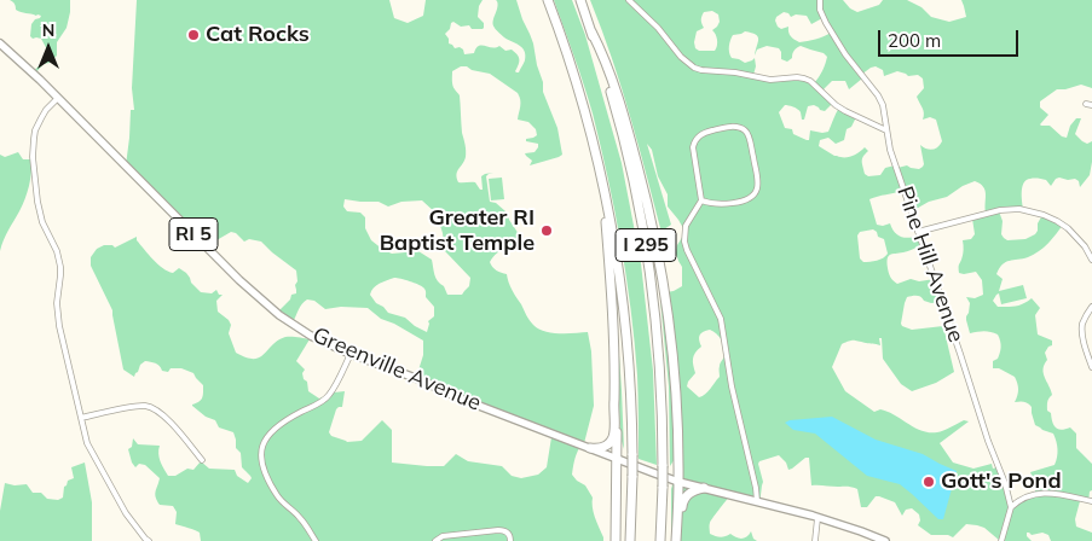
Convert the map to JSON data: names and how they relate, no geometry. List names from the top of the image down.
{
  "streets": {
    "highway": ["I 295"],
    "main road": ["RI 5", "Greenville Avenue"],
    "street": ["Pine Hill Avenue"]
  },
  "places": ["Cat Rocks", "Greater RI Baptist Temple", "Gott's Pond"],
  "scale_bar": "200 m",
  "north": "top"
}
